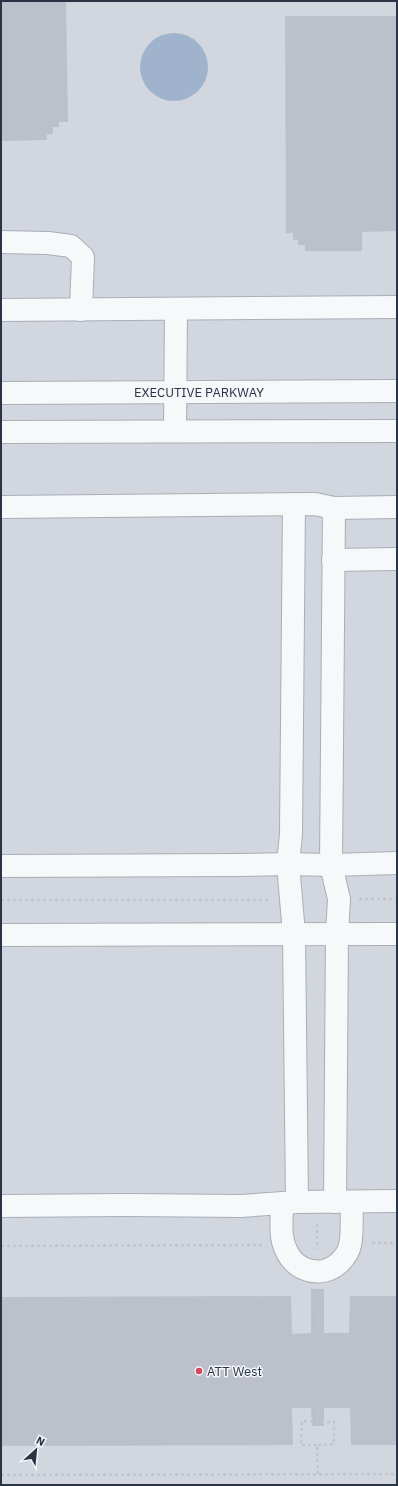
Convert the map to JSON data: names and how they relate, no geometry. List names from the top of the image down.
{
  "streets": {
    "street": ["EXECUTIVE PARKWAY"]
  },
  "places": ["ATT West"],
  "north": "top right"
}
